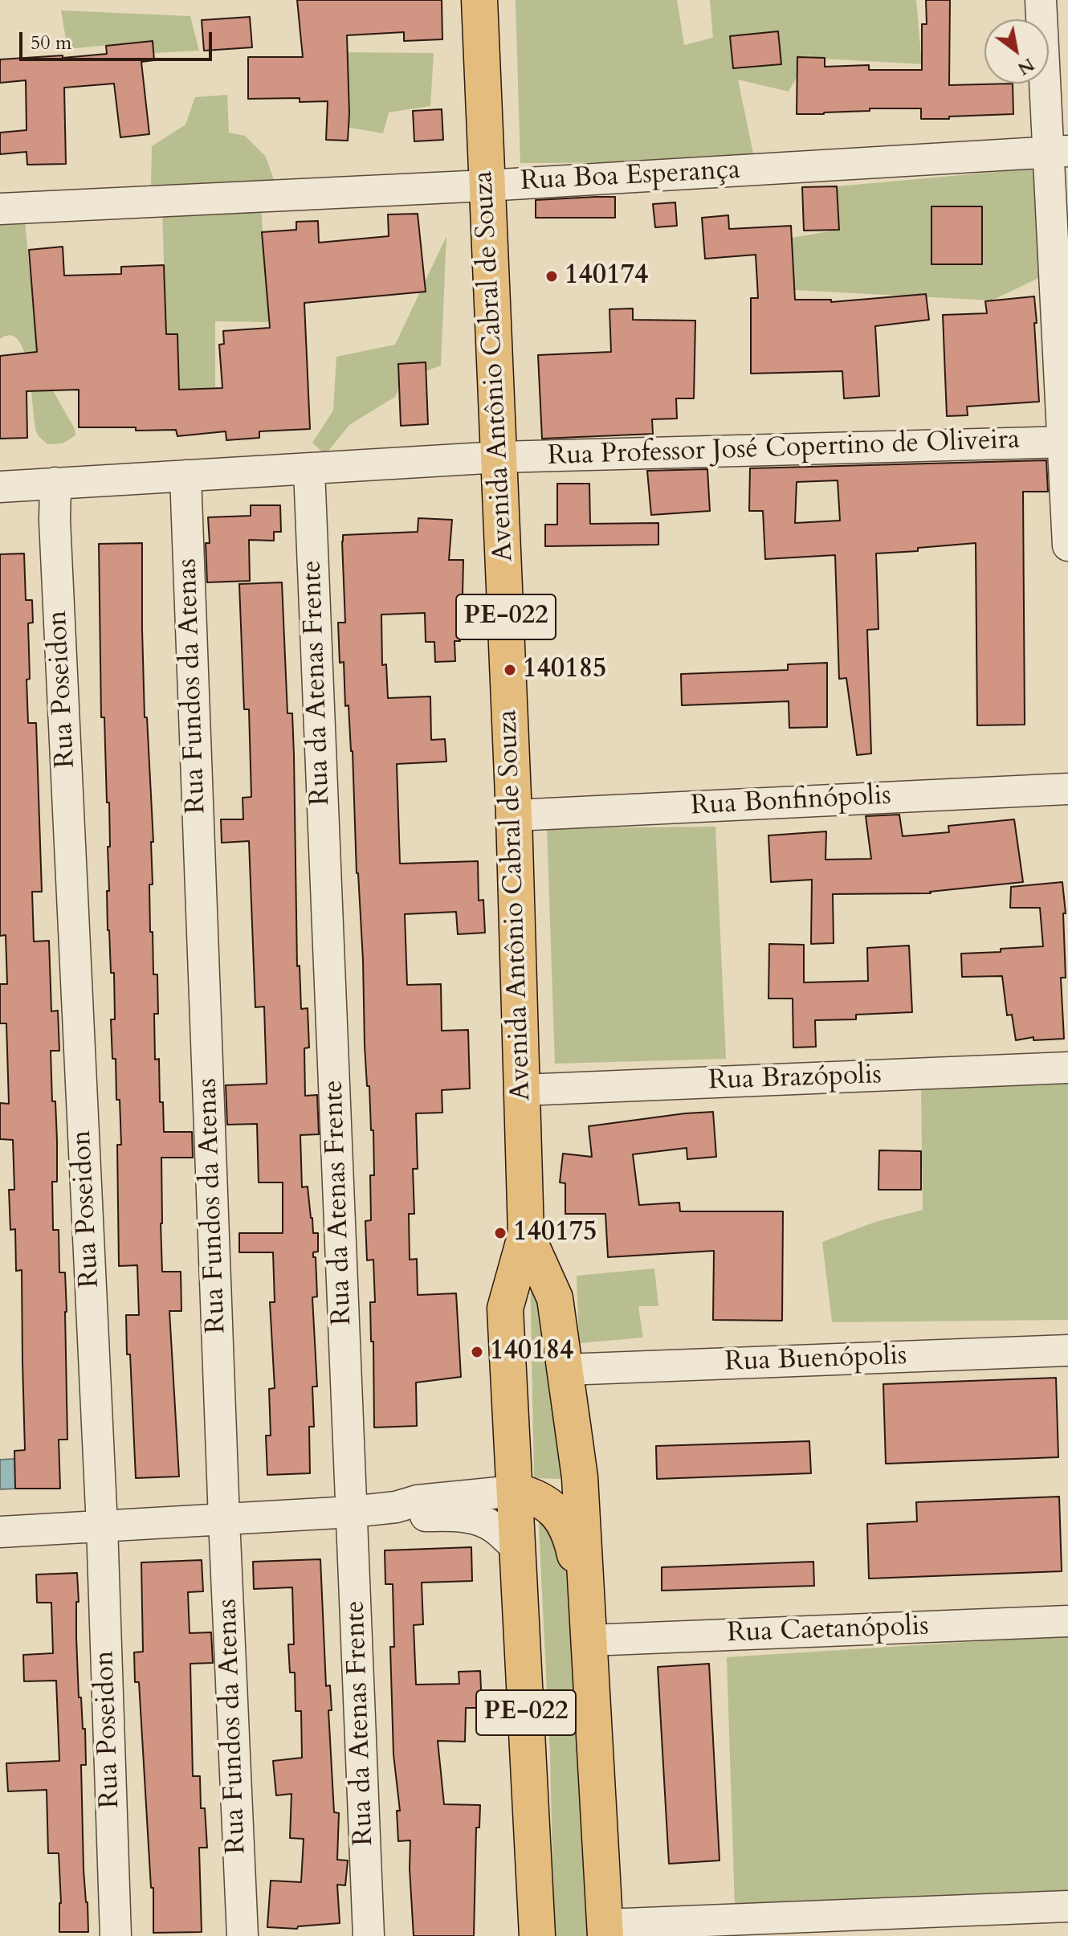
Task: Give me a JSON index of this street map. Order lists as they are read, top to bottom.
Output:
{
  "streets": {
    "main road": ["Avenida Antônio Cabral de Souza", "PE-022"],
    "street": [
      "Rua Boa Esperança",
      "Rua Professor José Copertino de Oliveira",
      "Rua da Atenas Frente",
      "Rua Fundos da Atenas",
      "Rua Poseidon",
      "Rua Bonfinópolis",
      "Rua Brazópolis",
      "Rua Buenópolis",
      "Rua Caetanópolis"
    ]
  },
  "crossings": [
    ["Rua Boa Esperança", "Avenida Antônio Cabral de Souza"],
    ["Avenida Antônio Cabral de Souza", "Rua Professor José Copertino de Oliveira"],
    ["Avenida Antônio Cabral de Souza", "Rua Bonfinópolis"],
    ["Avenida Antônio Cabral de Souza", "Rua Brazópolis"],
    ["Avenida Antônio Cabral de Souza", "Rua Buenópolis"],
    ["Avenida Antônio Cabral de Souza", "Rua Caetanópolis"],
    ["Rua Professor José Copertino de Oliveira", "Rua da Atenas Frente"],
    ["Rua Professor José Copertino de Oliveira", "Rua Fundos da Atenas"],
    ["Rua Professor José Copertino de Oliveira", "Rua Poseidon"]
  ],
  "places": [
    "140174",
    "140185",
    "140175",
    "140184"
  ],
  "scale_bar": "50 m",
  "north": "bottom right"
}
